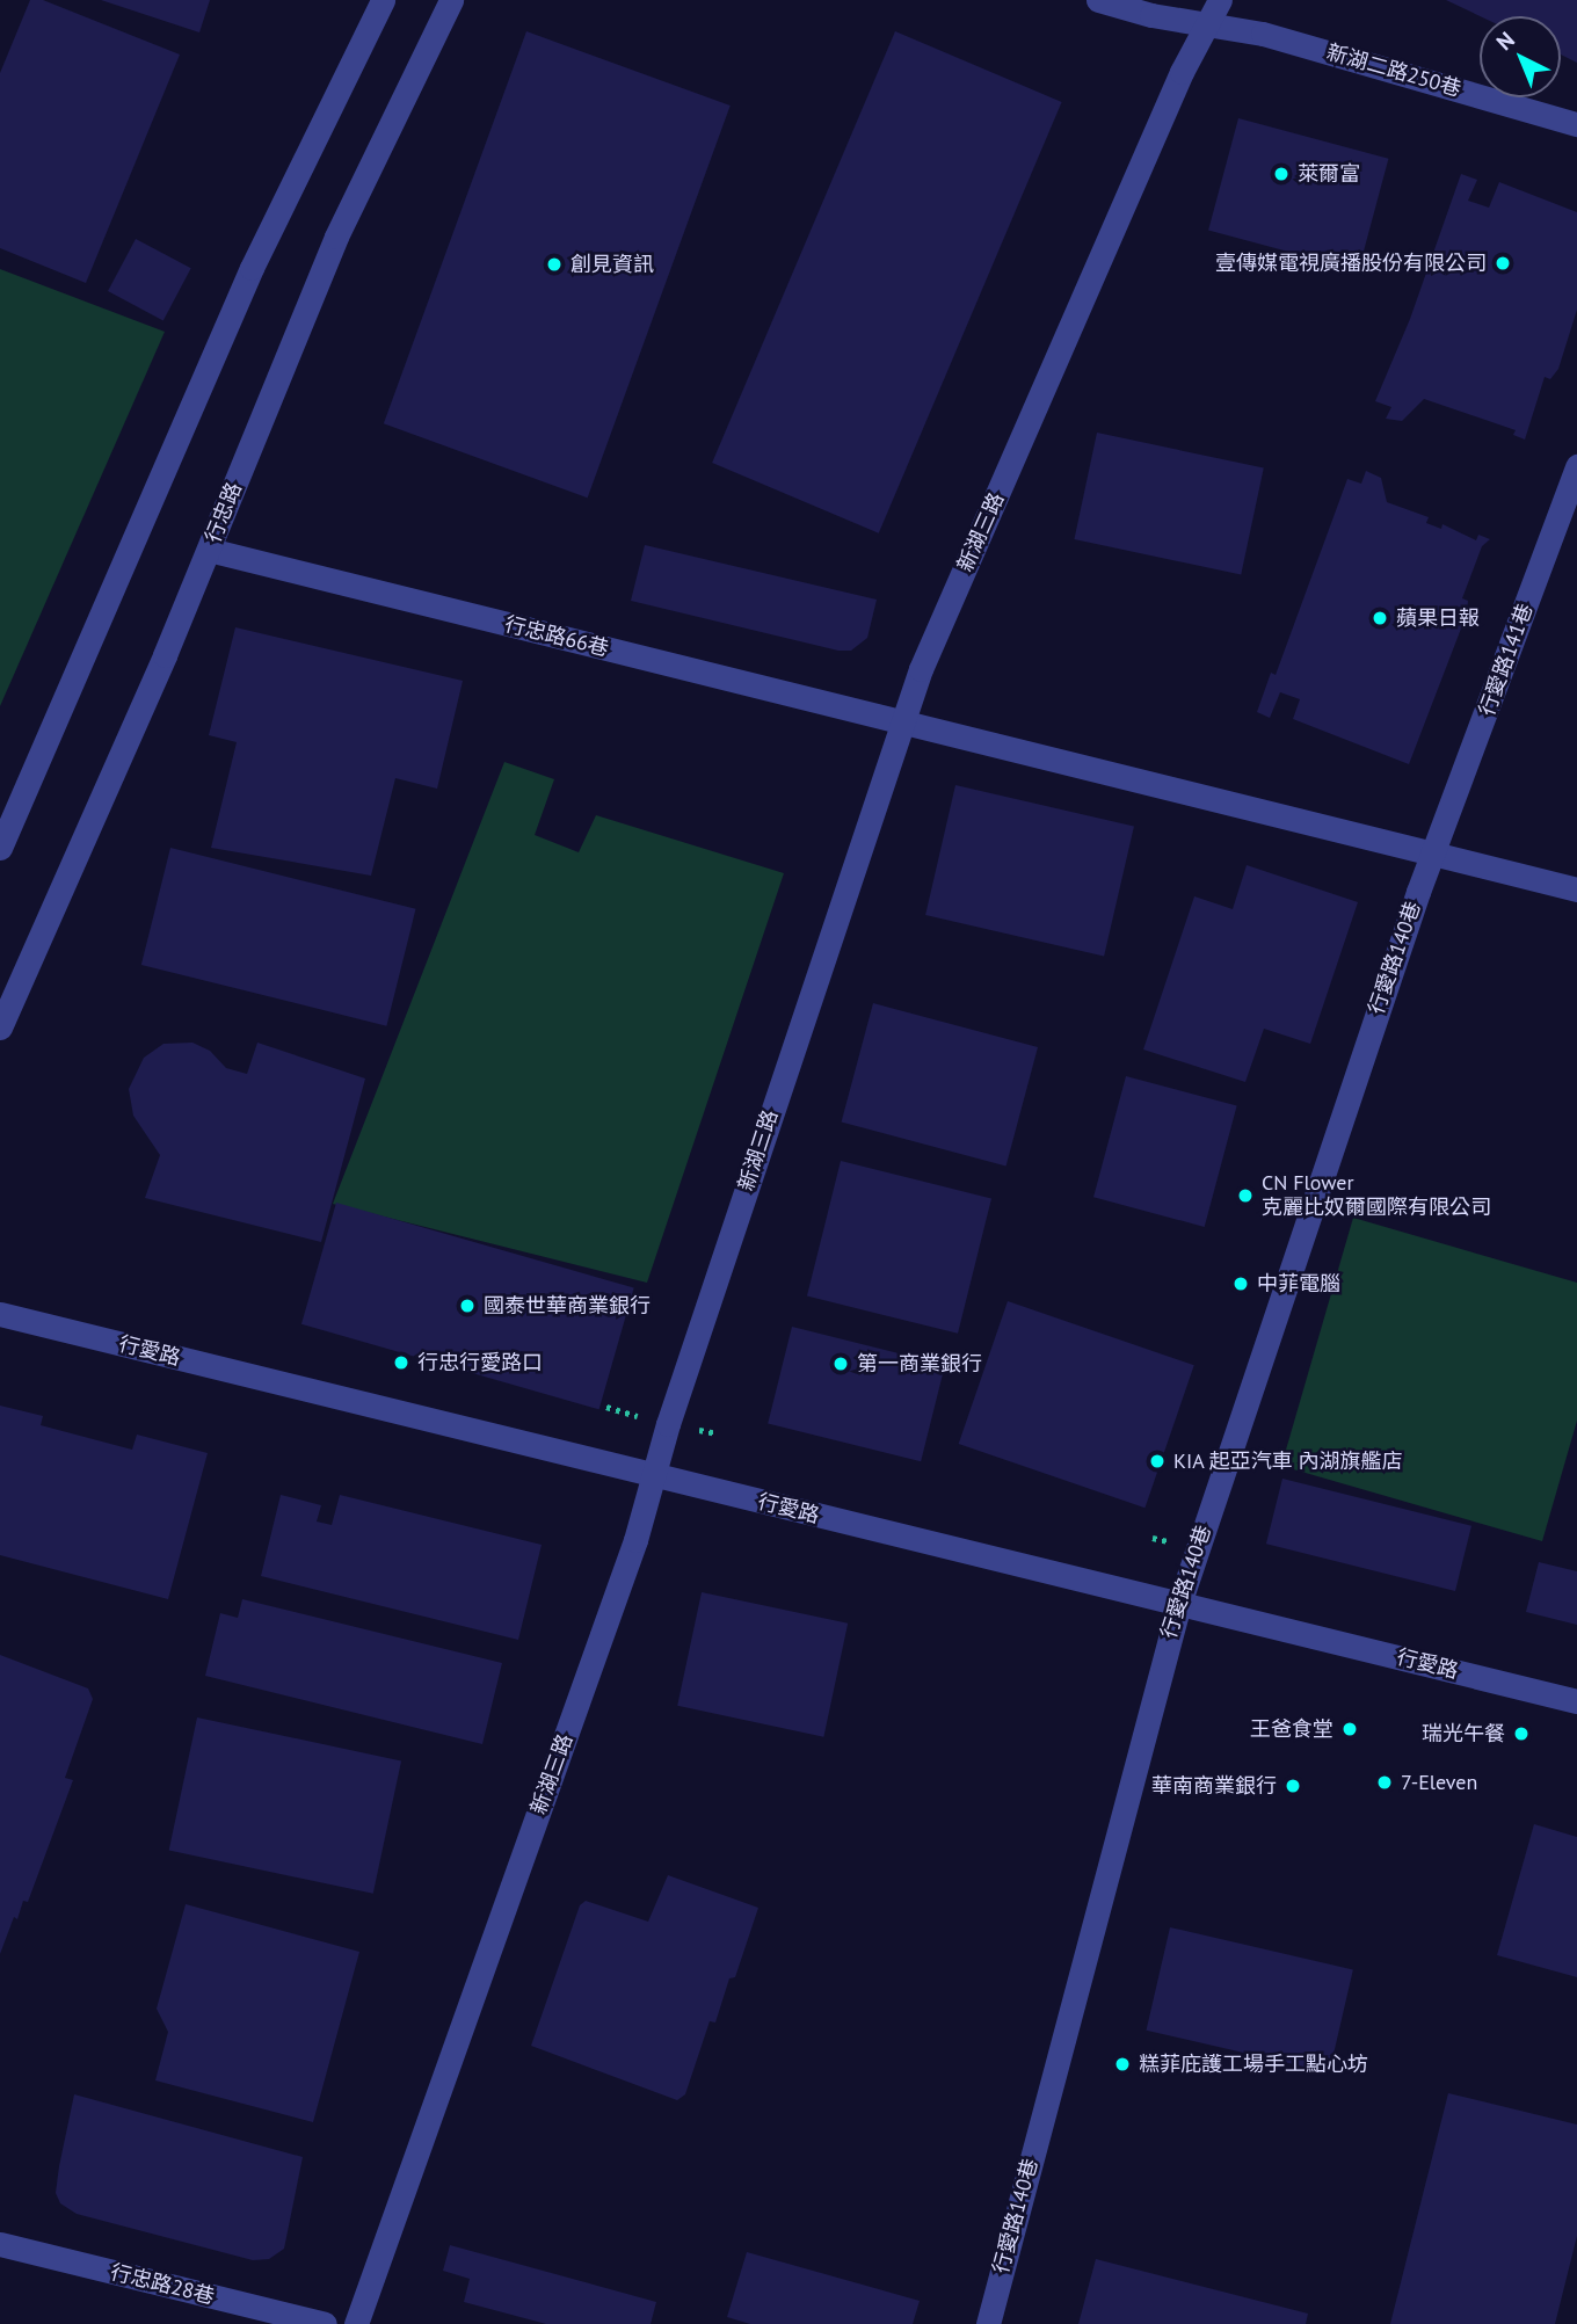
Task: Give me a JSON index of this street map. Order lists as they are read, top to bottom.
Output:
{
  "streets": {
    "street": [
      "新湖二路250巷",
      "行忠路",
      "新湖三路",
      "行忠路66巷",
      "行愛路141巷",
      "行愛路140巷",
      "行愛路",
      "行忠路28巷"
    ]
  },
  "crossings": [
    ["新湖二路250巷", "新湖三路"],
    ["行忠路", "行忠路66巷"],
    ["新湖三路", "行忠路66巷"],
    ["新湖三路", "行愛路"],
    ["行忠路66巷", "行愛路141巷"],
    ["行忠路66巷", "行愛路140巷"],
    ["行愛路141巷", "行愛路140巷"],
    ["行愛路140巷", "行愛路"]
  ],
  "places": [
    "萊爾富",
    "壹傳媒電視廣播股份有限公司",
    "創見資訊",
    "蘋果日報",
    "CN Flower 克麗比奴爾國際有限公司",
    "中菲電腦",
    "國泰世華商業銀行",
    "行忠行愛路口",
    "第一商業銀行",
    "KIA 起亞汽車 內湖旗艦店",
    "王爸食堂",
    "瑞光午餐",
    "7-Eleven",
    "華南商業銀行",
    "糕菲庇護工場手工點心坊"
  ],
  "north": "top left"
}
